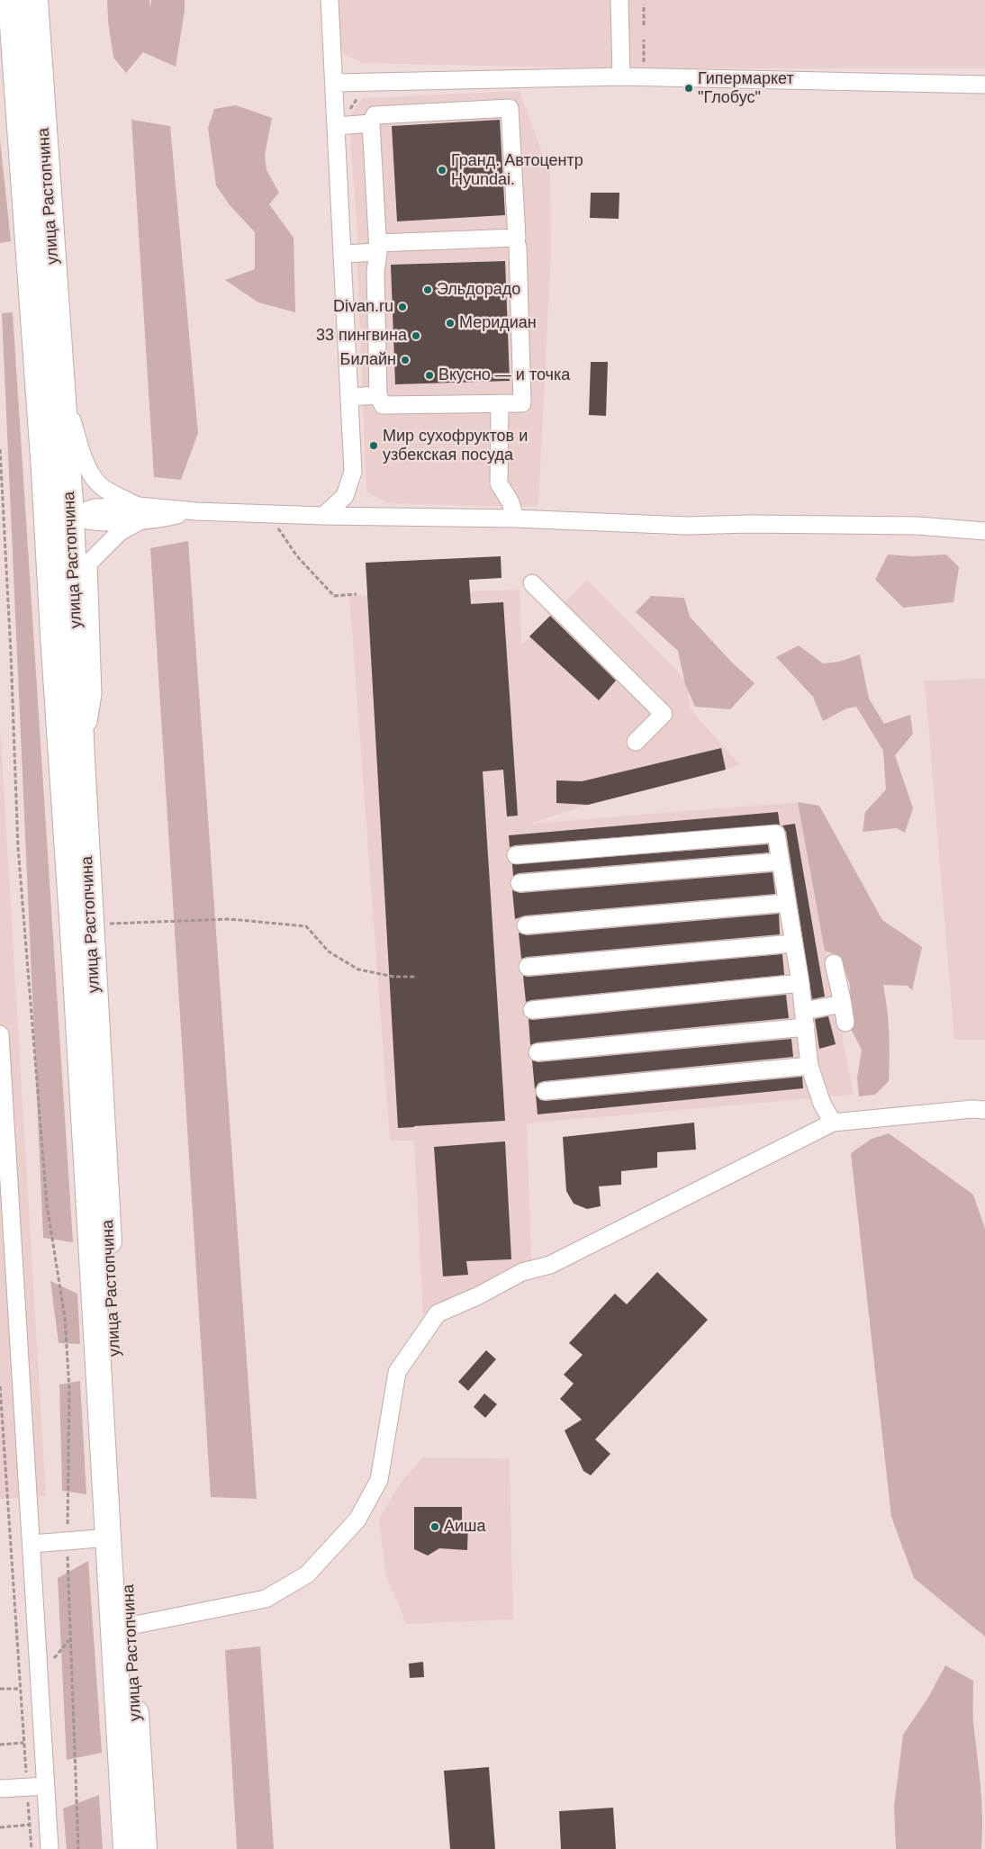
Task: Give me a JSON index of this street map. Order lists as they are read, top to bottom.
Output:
{
  "streets": {
    "highway": ["улица Растопчина"]
  },
  "places": [
    "Гипермаркет \"Глобус\"",
    "Гранд. Автоцентр Hyundai.",
    "Эльдорадо",
    "Divan.ru",
    "Меридиан",
    "33 пингвина",
    "Билайн",
    "Вкусно — и точка",
    "Мир сухофруктов и узбекская посуда",
    "Аиша"
  ]
}
